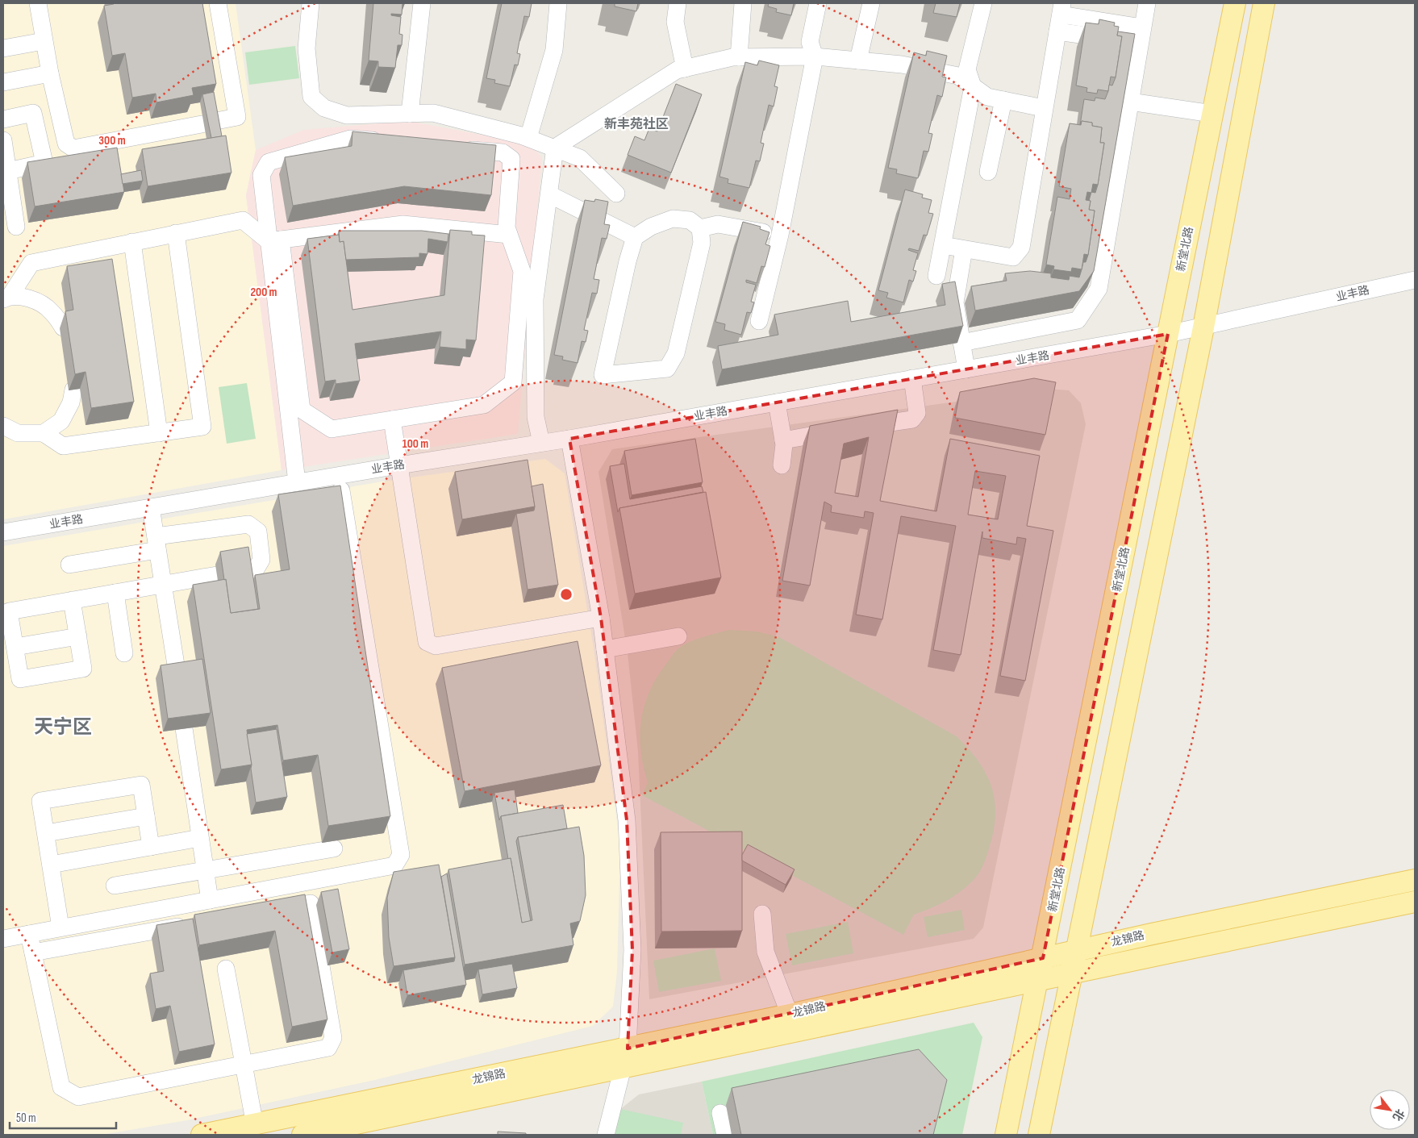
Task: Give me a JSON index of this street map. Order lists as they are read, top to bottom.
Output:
{
  "streets": {
    "main road": ["新堂北路", "龙锦路"],
    "street": ["业丰路"]
  },
  "crossings": [
    ["新堂北路", "业丰路"],
    ["新堂北路", "龙锦路"]
  ],
  "districts": ["新丰苑社区", "天宁区"],
  "scale_bar": "50 m",
  "north": "bottom right",
  "rings": ["300 m", "200 m", "100 m"]
}
